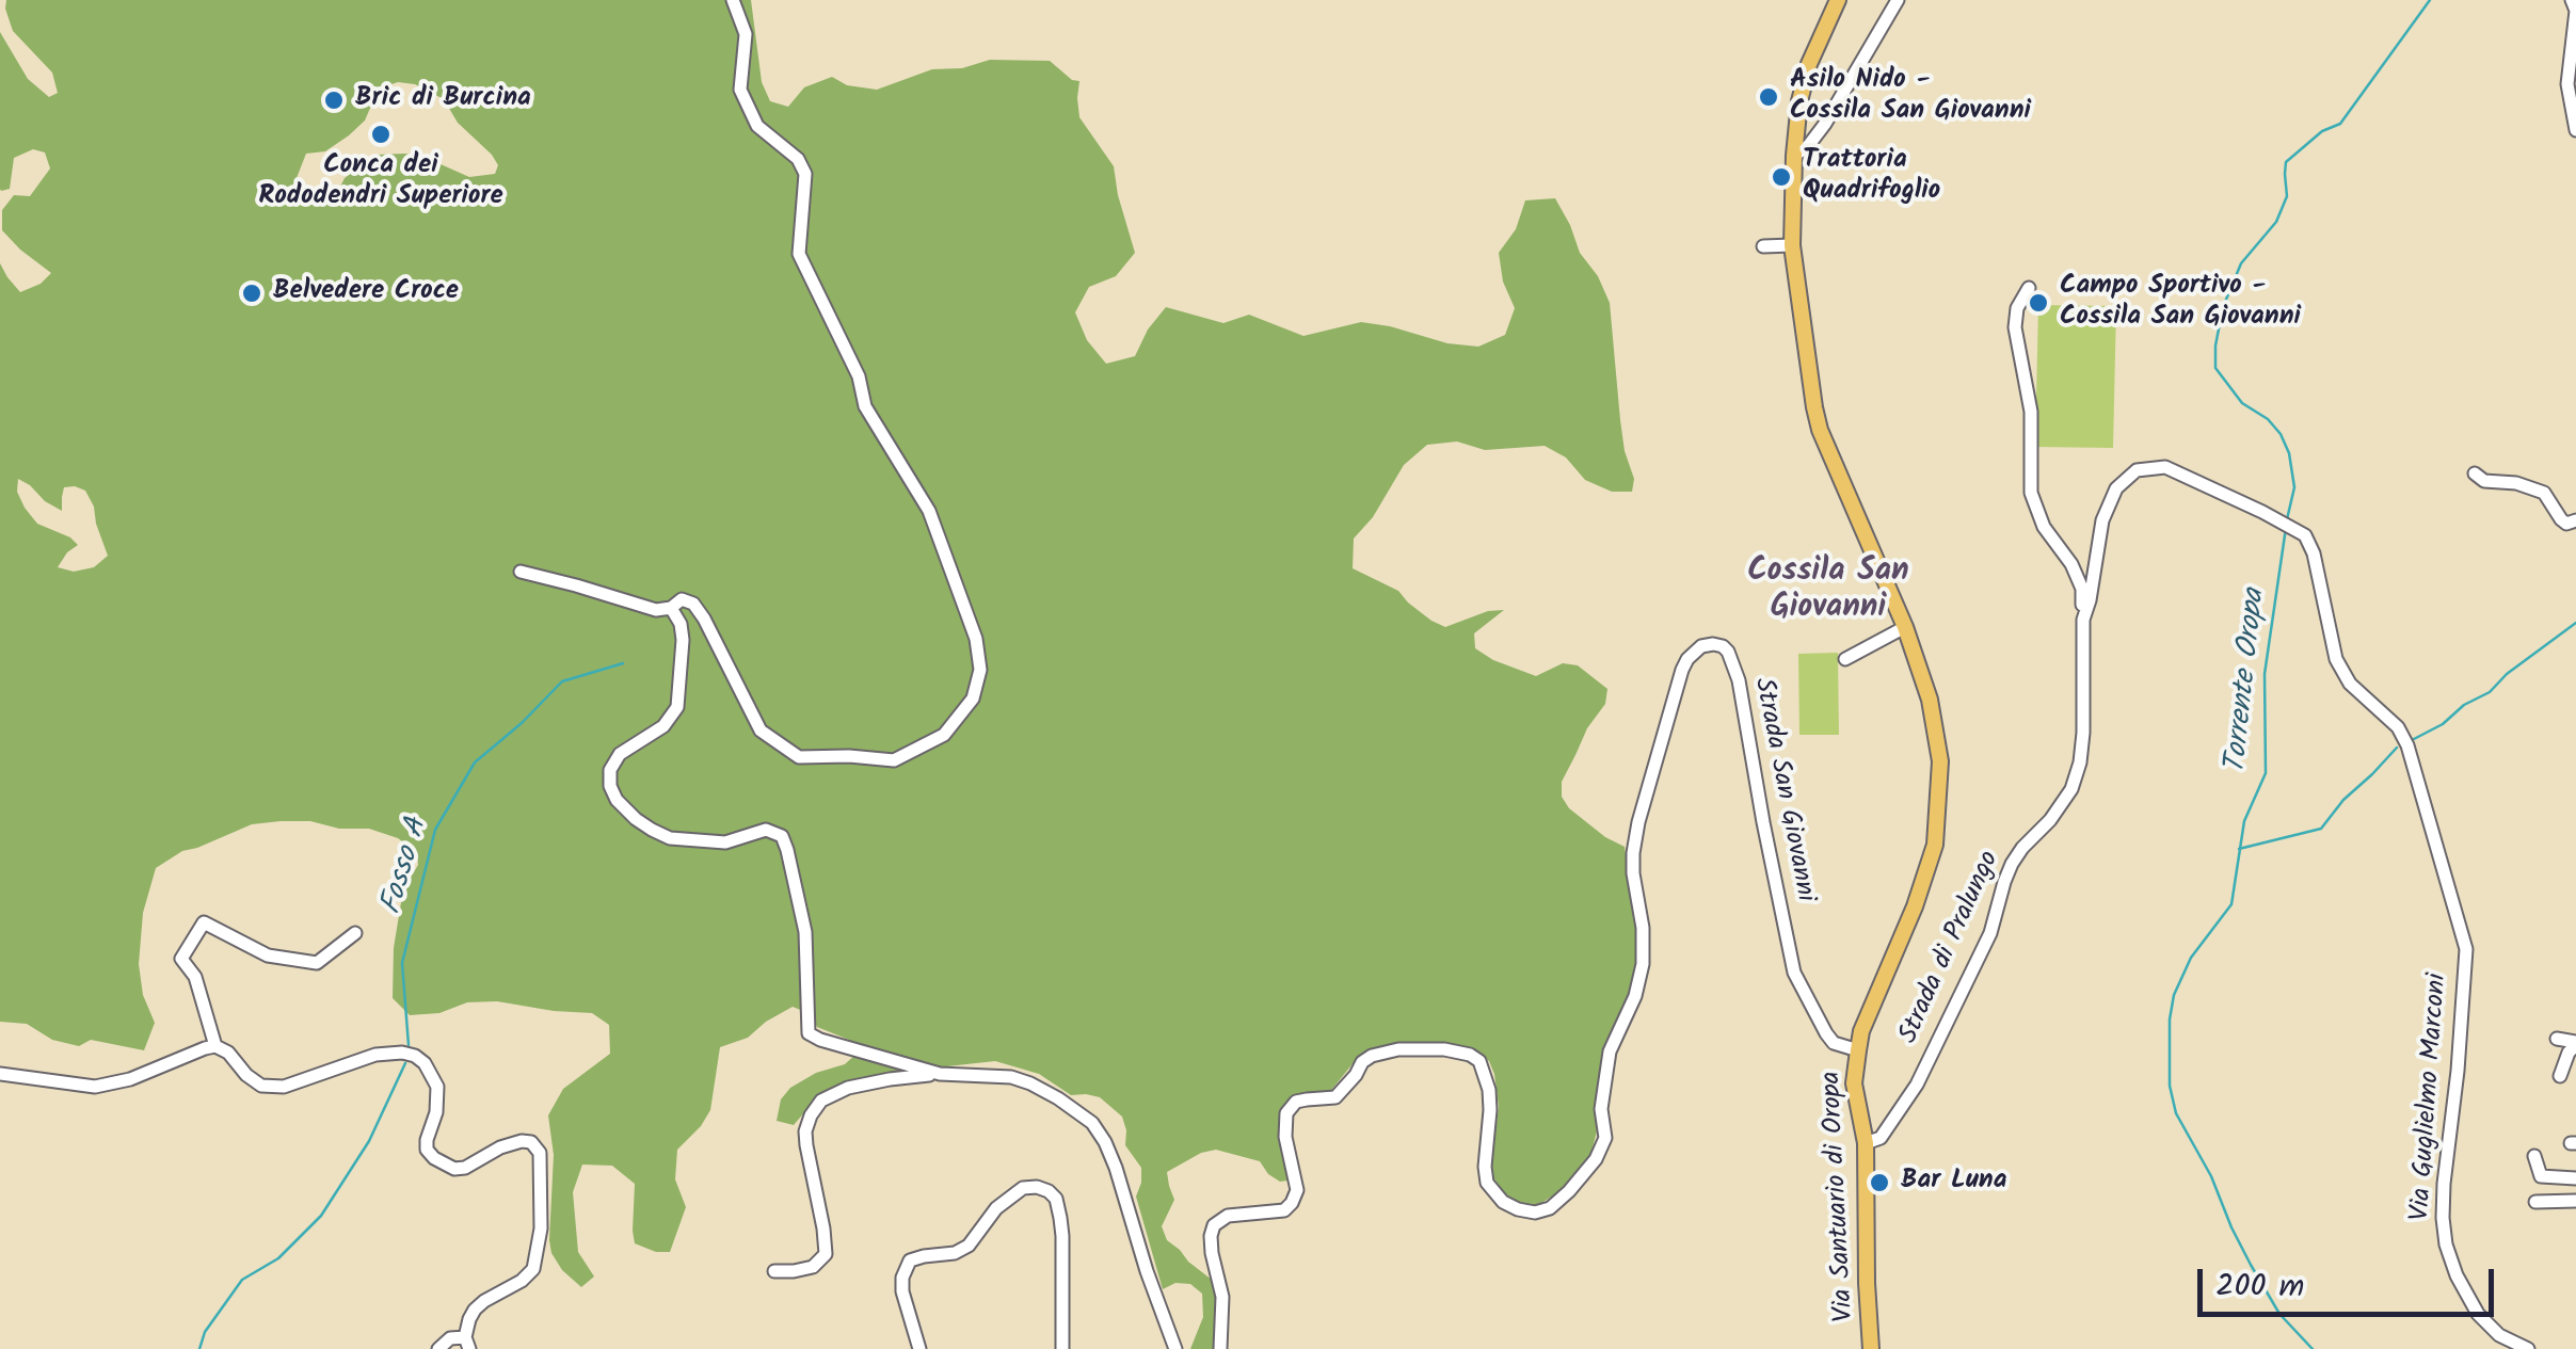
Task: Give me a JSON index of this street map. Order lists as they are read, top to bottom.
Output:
{
  "streets": {
    "main road": ["Via Santuario di Oropa"],
    "street": ["Strada San Giovanni", "Strada di Pralungo", "Via Guglielmo Marconi"]
  },
  "crossings": [
    ["Strada San Giovanni", "Via Santuario di Oropa"],
    ["Strada di Pralungo", "Via Guglielmo Marconi"],
    ["Strada di Pralungo", "Via Santuario di Oropa"]
  ],
  "districts": ["Cossila San Giovanni"],
  "water": ["Torrente Oropa", "Fosso A"],
  "places": [
    "Asilo Nido - Cossila San Giovanni",
    "Bric di Burcina",
    "Conca dei Rododendri Superiore",
    "Trattoria Quadrifoglio",
    "Belvedere Croce",
    "Campo Sportivo - Cossila San Giovanni",
    "Bar Luna"
  ],
  "scale_bar": "200 m"
}
